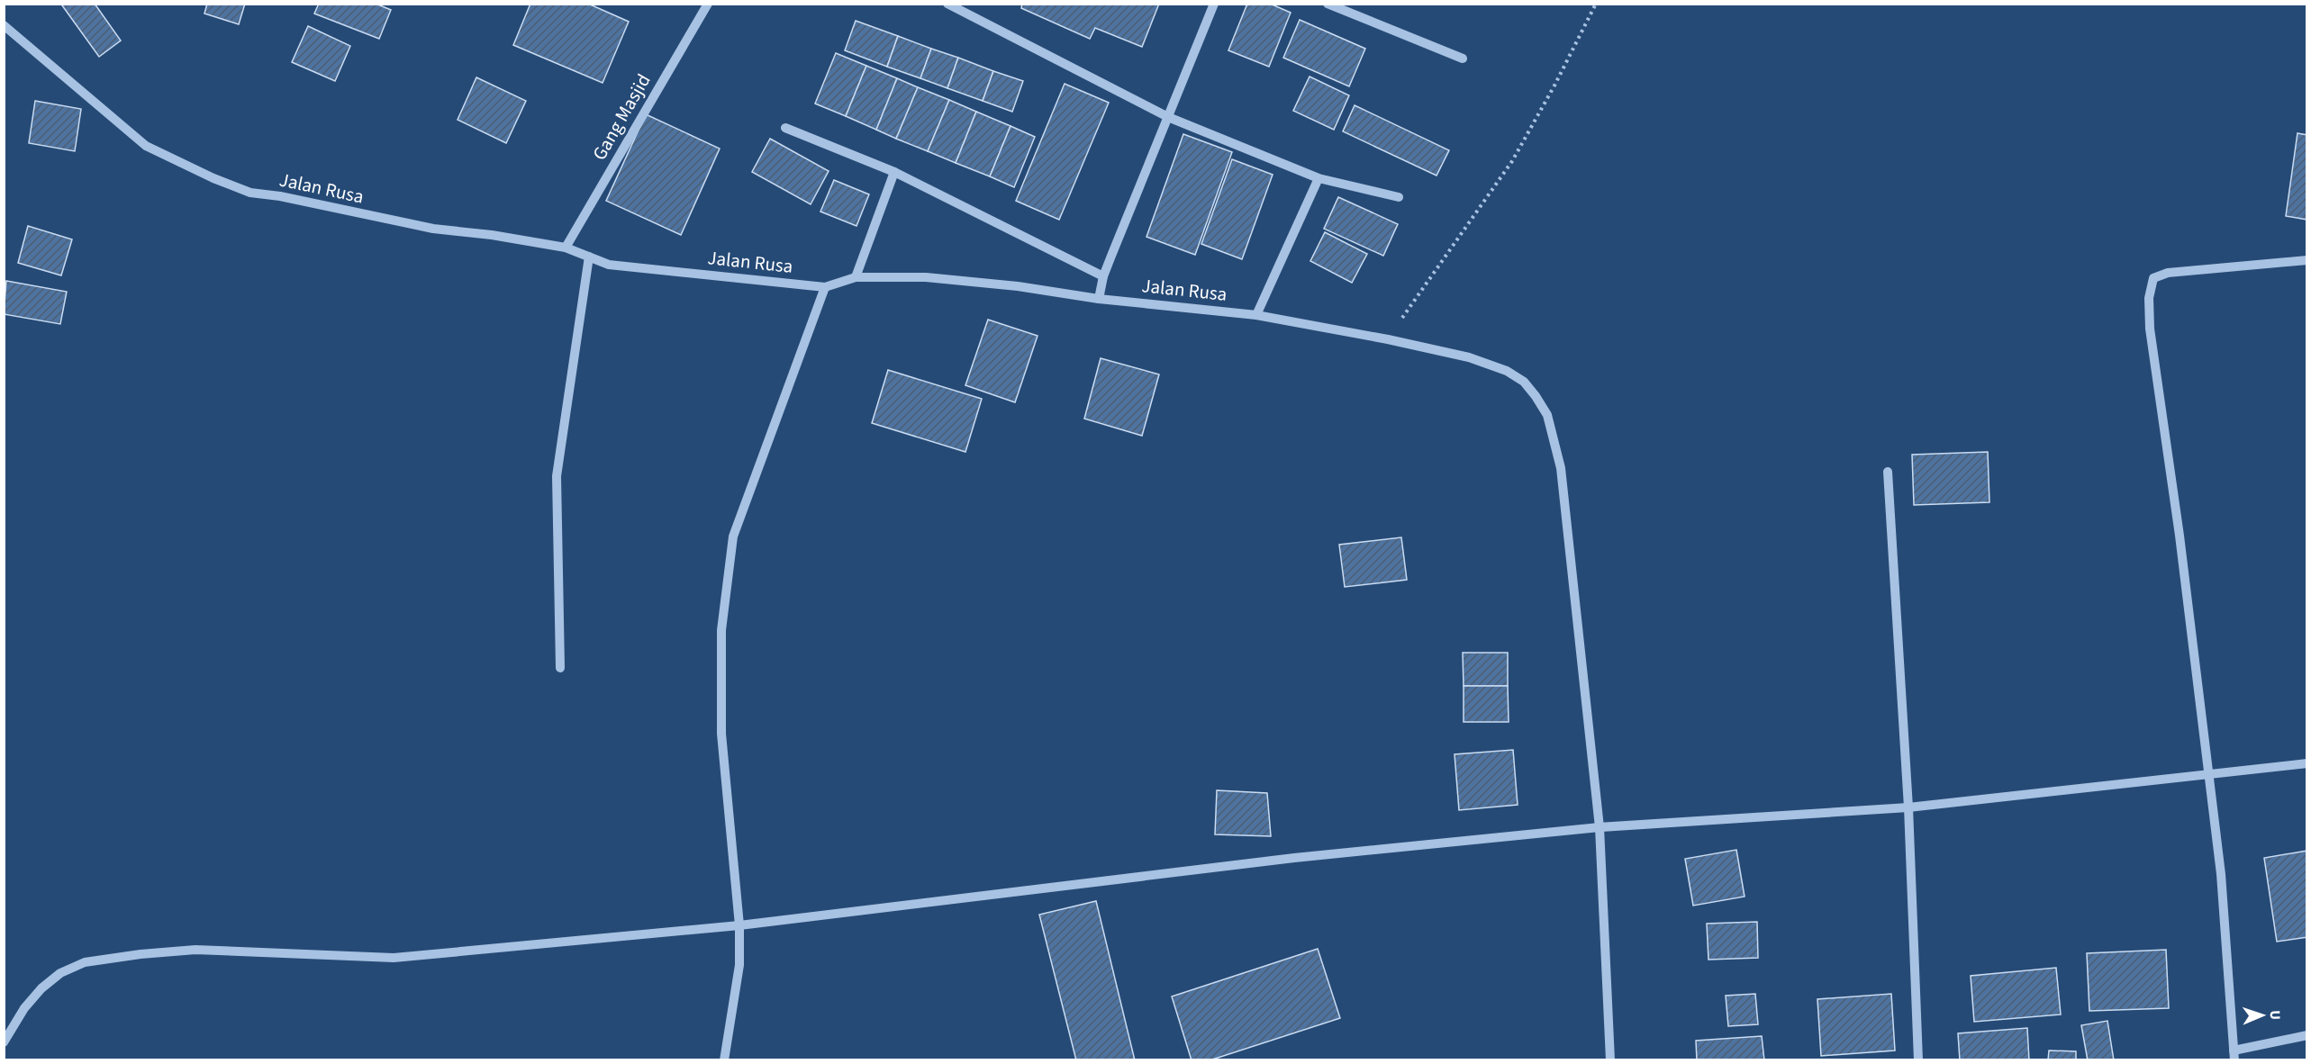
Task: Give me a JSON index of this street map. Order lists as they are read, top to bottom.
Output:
{
  "streets": {
    "street": ["Gang Masjid", "Jalan Rusa"]
  },
  "crossings": [
    ["Gang Masjid", "Jalan Rusa"]
  ],
  "north": "right"
}
